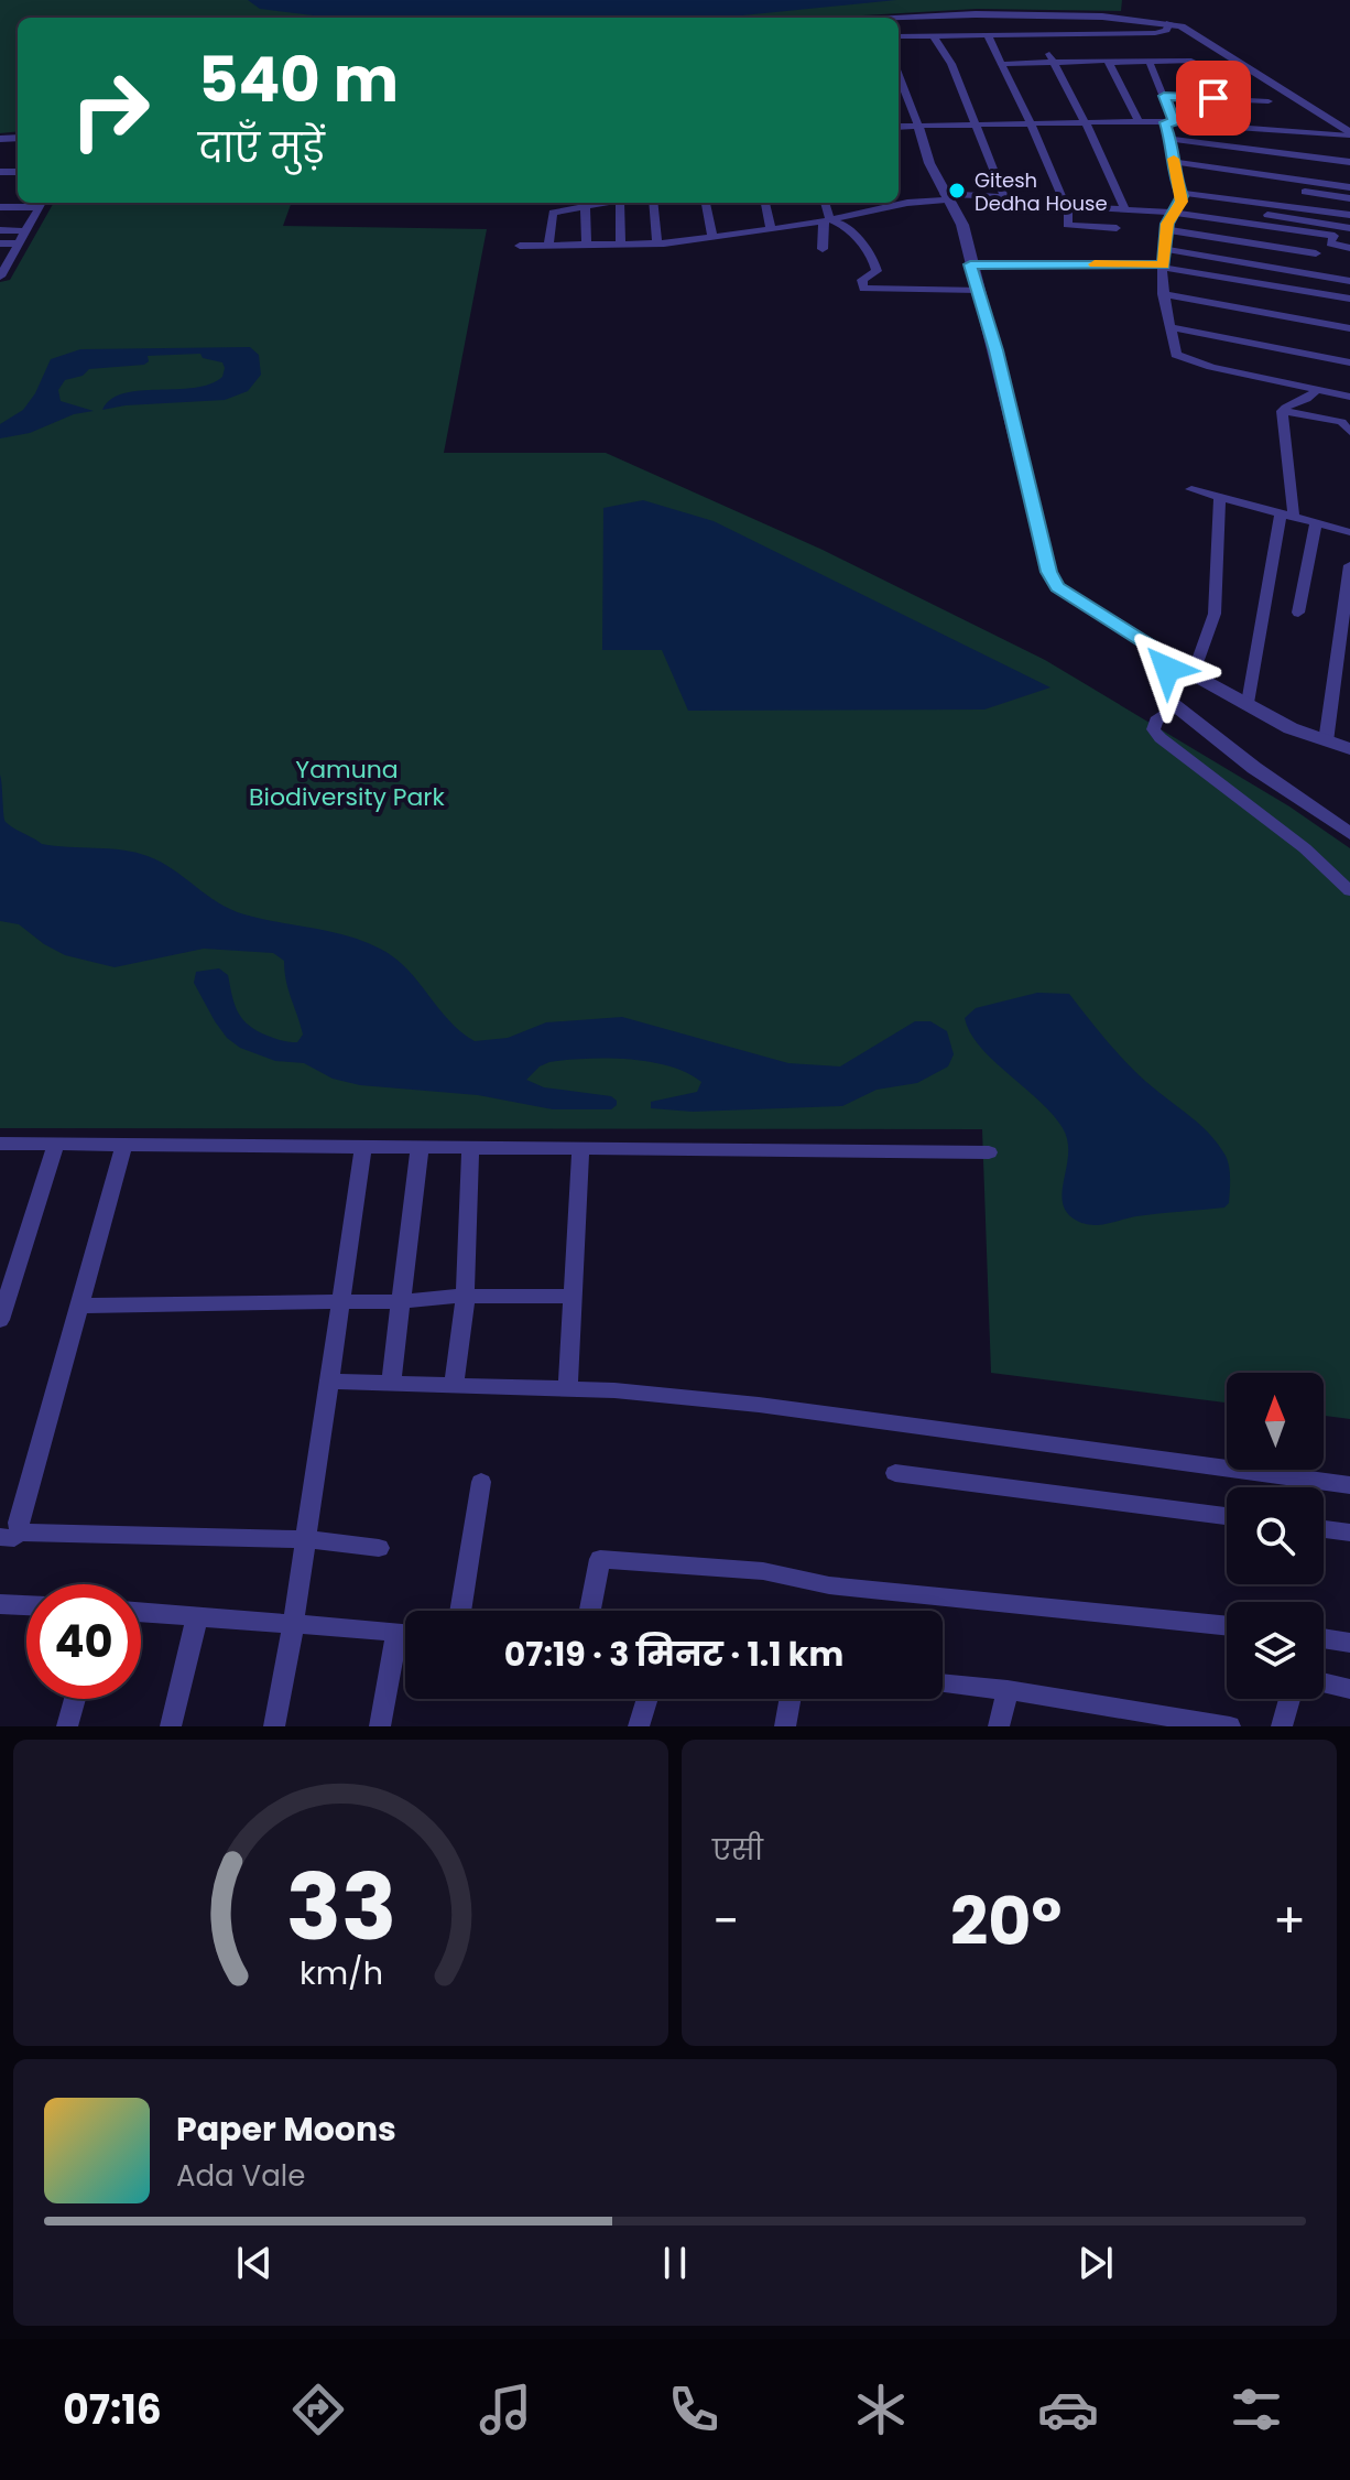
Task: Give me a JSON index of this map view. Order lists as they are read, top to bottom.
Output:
{
  "parks": ["Yamuna Biodiversity Park"],
  "places": ["Gitesh Dedha House"],
  "north": "top",
  "page": {
    "turn": ["540 m", "दाएँ मुड़ें"],
    "limit": "40",
    "trip": "07:19 · 3 मिनट · 1.1 km",
    "tile": "एसी",
    "heat": ["−", "20°", "+"],
    "song": ["Paper Moons", "Ada Vale"],
    "tabs": "07:16",
    "gauge": ["33", "km/h"]
  }
}
